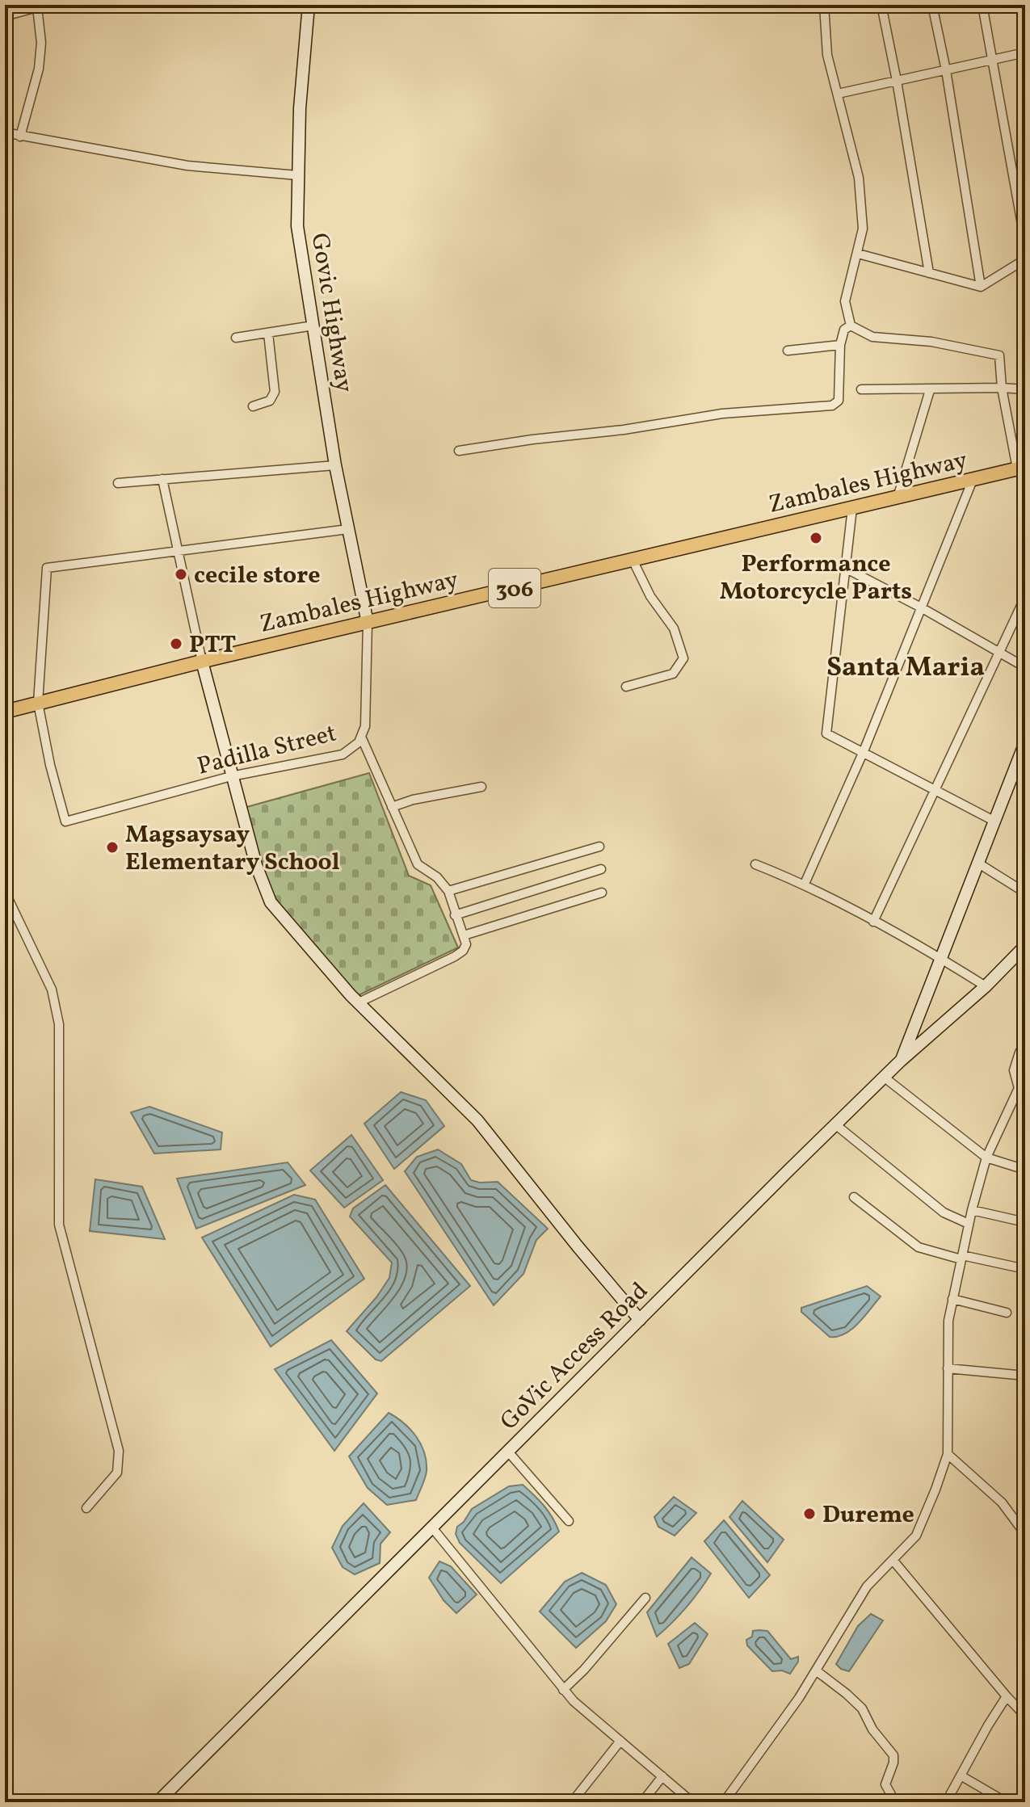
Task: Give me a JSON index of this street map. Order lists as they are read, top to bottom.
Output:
{
  "streets": {
    "main road": [
      "Govic Highway",
      "Zambales Highway",
      "306",
      "GoVic Access Road"
    ],
    "street": ["Padilla Street"]
  },
  "crossings": [
    ["Govic Highway", "Zambales Highway"],
    ["Govic Highway", "Padilla Street"],
    ["Zambales Highway", "Padilla Street"]
  ],
  "districts": ["Santa Maria"],
  "places": [
    "Performance Motorcycle Parts",
    "cecile store",
    "PTT",
    "Magsaysay Elementary School",
    "Dureme"
  ]
}
